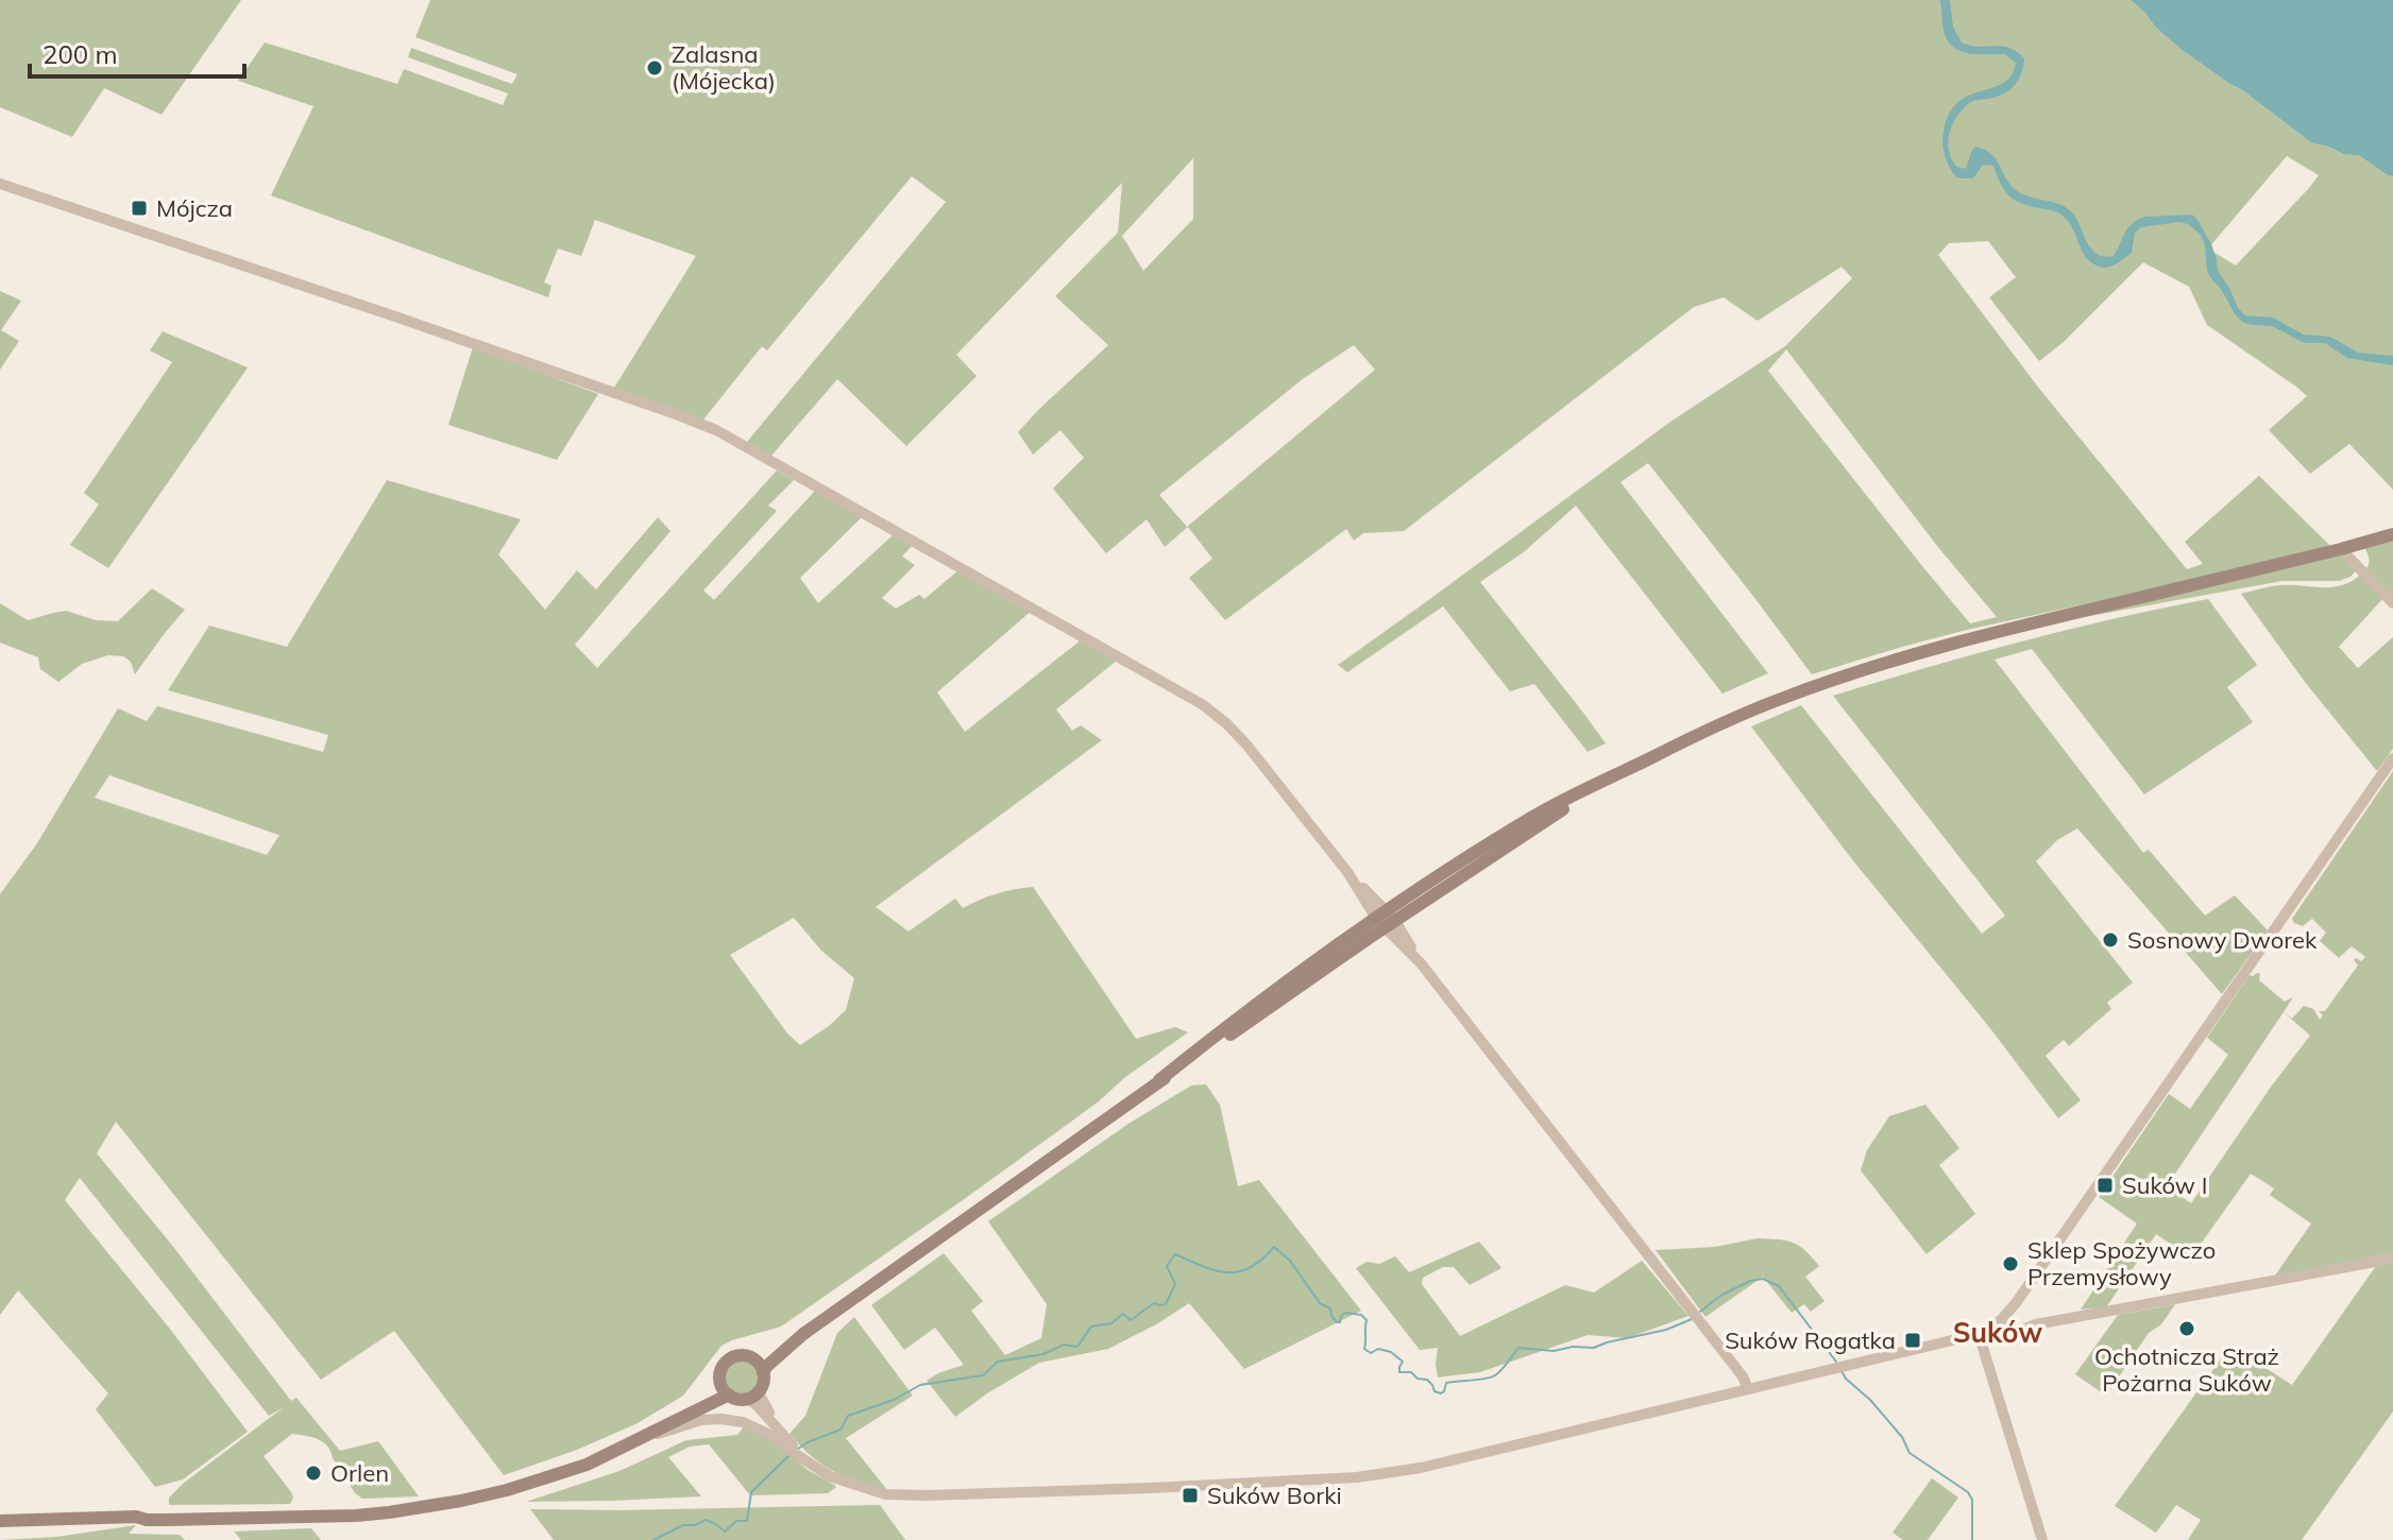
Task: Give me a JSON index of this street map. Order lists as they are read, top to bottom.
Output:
{
  "districts": ["Suków"],
  "places": {
    "other": [
      "Zalasna (Mójecka)",
      "Sosnowy Dworek",
      "Sklep Spożywczo Przemysłowy",
      "Ochotnicza Straż Pożarna Suków",
      "Orlen"
    ],
    "transit": [
      "Mójcza",
      "Suków I",
      "Suków Rogatka",
      "Suków Borki"
    ]
  },
  "scale_bar": "200 m"
}
